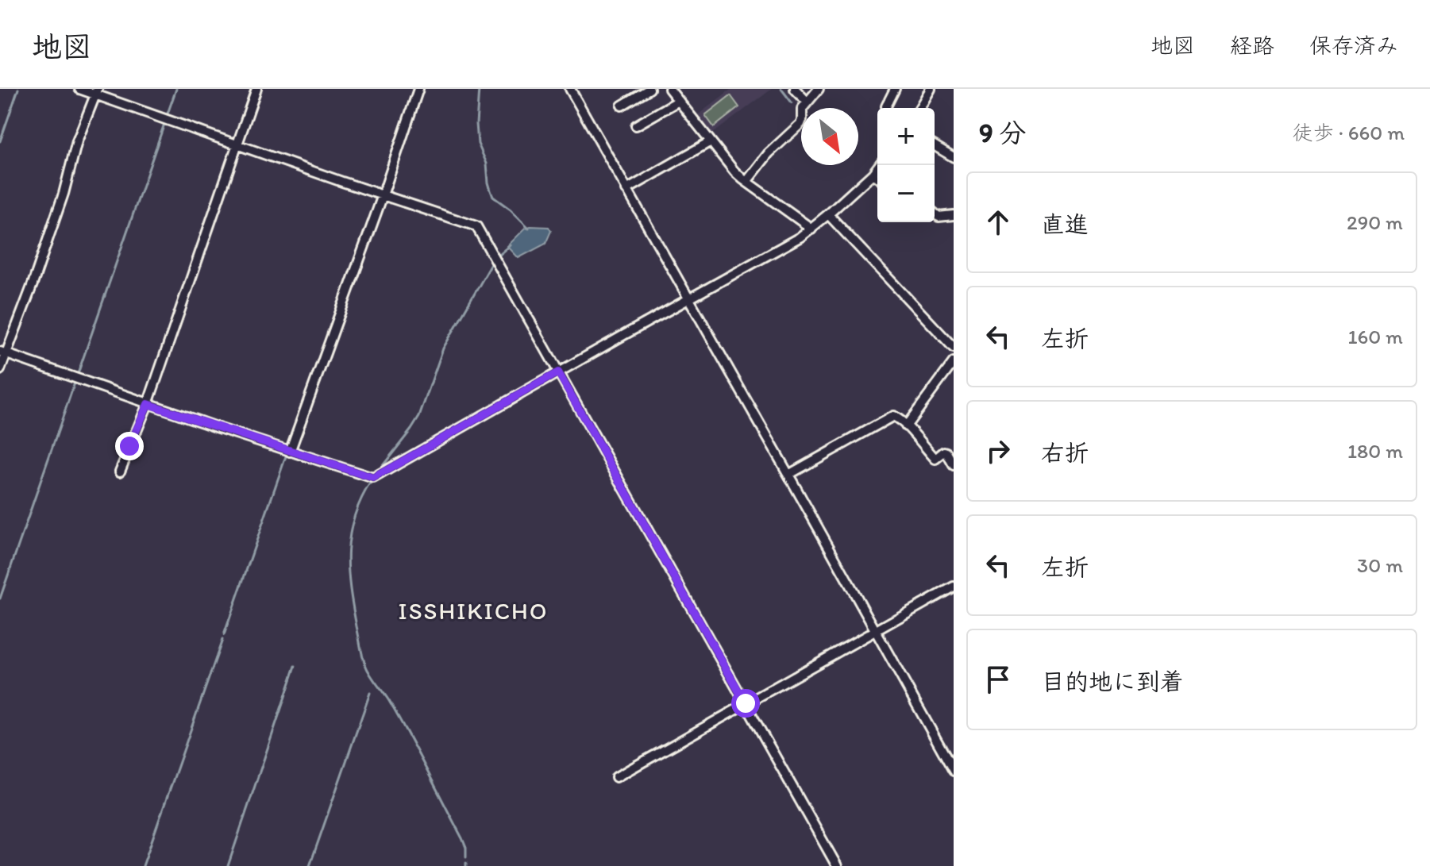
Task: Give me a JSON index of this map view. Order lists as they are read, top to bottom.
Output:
{
  "districts": ["ISSHIKICHO"],
  "north": "bottom right",
  "page": {
    "header": "地図",
    "nav": ["地図", "経路", "保存済み"],
    "heading": ["9 分", "徒歩 · 660 m"],
    "map_buttons": ["+", "−"],
    "list": [
      ["直進", "290 m"],
      ["左折", "160 m"],
      ["右折", "180 m"],
      ["左折", "30 m"],
      "目的地に到着"
    ]
  }
}
